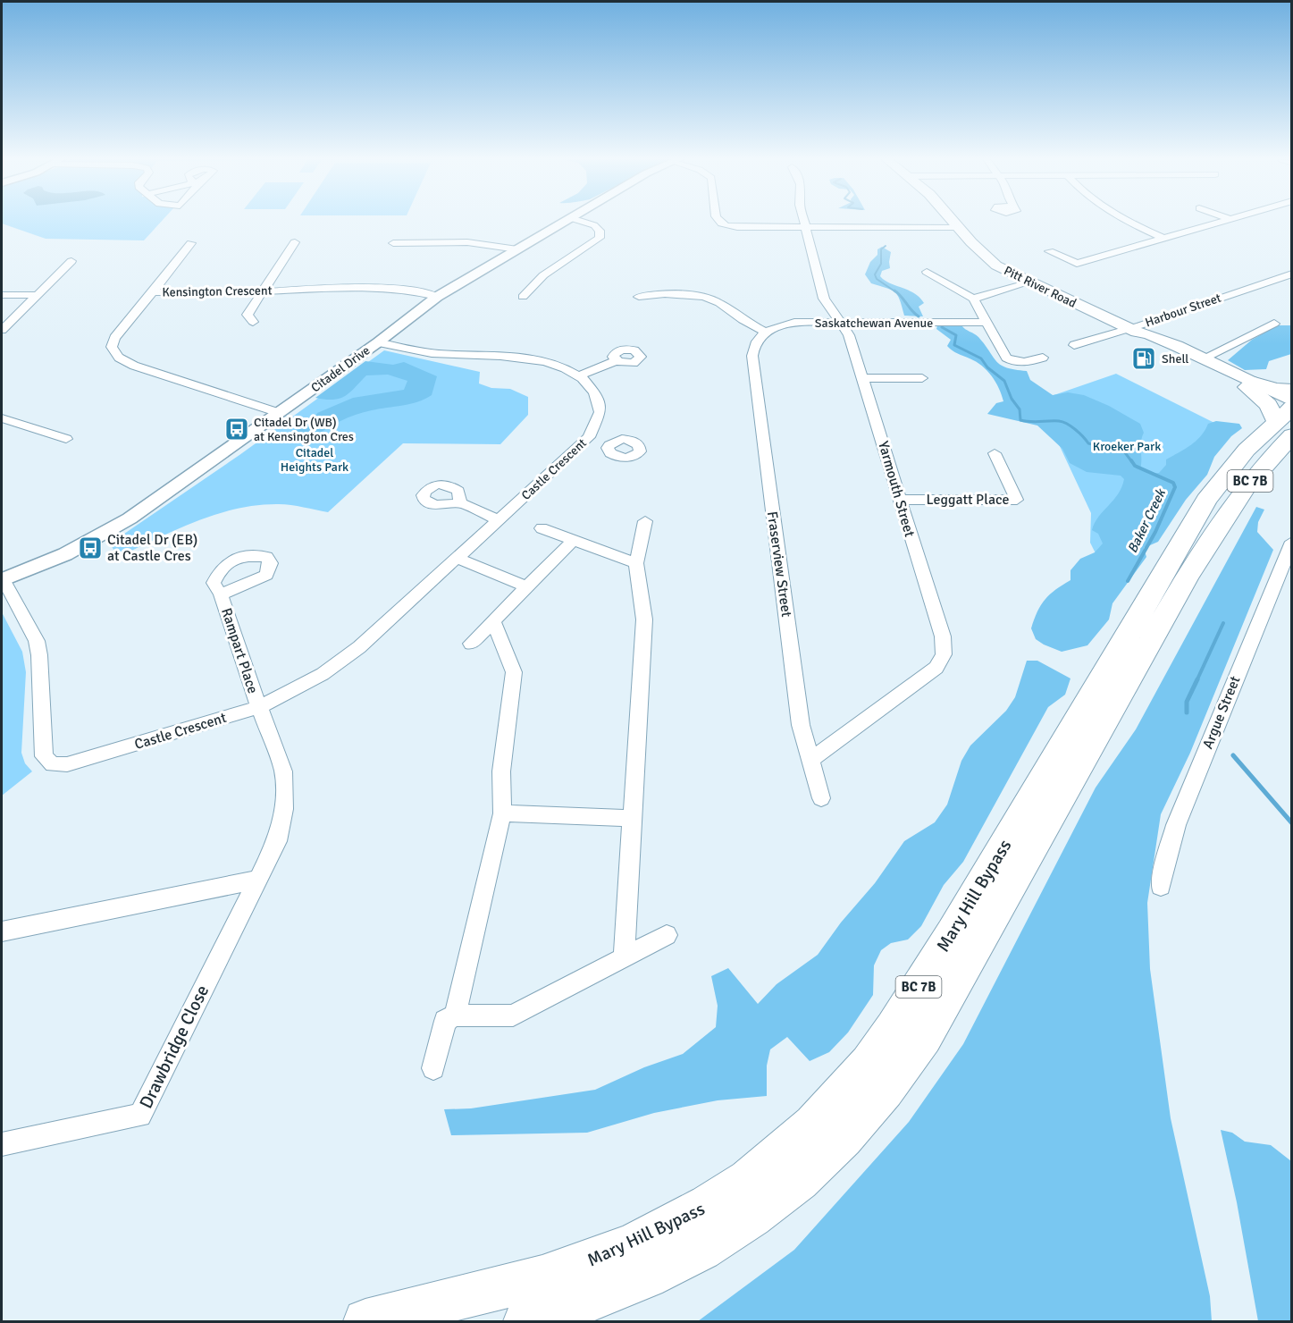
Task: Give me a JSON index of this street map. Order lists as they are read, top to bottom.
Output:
{
  "streets": {
    "highway": ["BC 7B", "Mary Hill Bypass"],
    "main road": ["Pitt River Road"],
    "street": [
      "Kensington Crescent",
      "Harbour Street",
      "Saskatchewan Avenue",
      "Citadel Drive",
      "Castle Crescent",
      "Yarmouth Street",
      "Leggatt Place",
      "Fraserview Street",
      "Rampart Place",
      "Argue Street",
      "Drawbridge Close"
    ]
  },
  "crossings": [
    ["Pitt River Road", "Harbour Street"],
    ["Kensington Crescent", "Citadel Drive"],
    ["Saskatchewan Avenue", "Yarmouth Street"],
    ["Saskatchewan Avenue", "Fraserview Street"],
    ["Citadel Drive", "Castle Crescent"],
    ["Castle Crescent", "Rampart Place"],
    ["Castle Crescent", "Drawbridge Close"],
    ["Yarmouth Street", "Leggatt Place"],
    ["Yarmouth Street", "Fraserview Street"],
    ["Rampart Place", "Drawbridge Close"]
  ],
  "water": ["Baker Creek"],
  "parks": ["Kroeker Park", "Citadel Heights Park"],
  "places": {
    "fuel station": ["Shell"],
    "bus stop": ["Citadel Dr (WB) at Kensington Cres", "Citadel Dr (EB) at Castle Cres"]
  }
}
